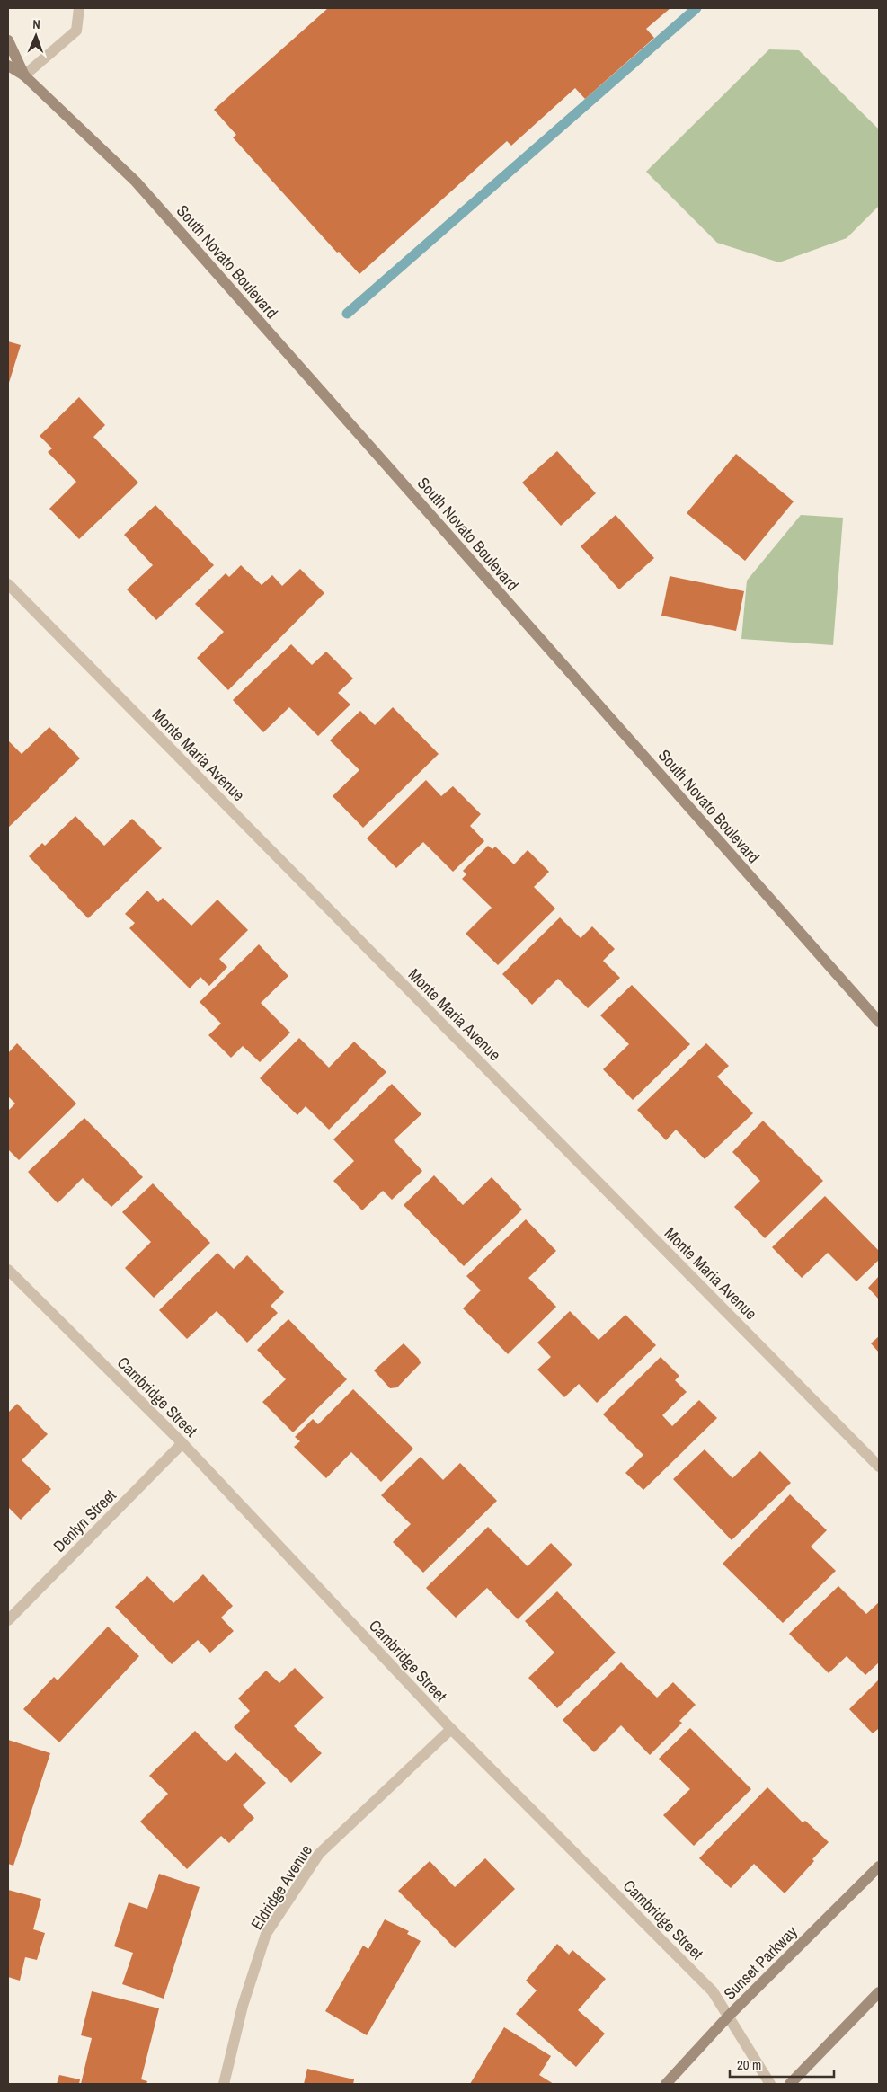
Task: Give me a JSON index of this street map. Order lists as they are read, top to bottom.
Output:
{
  "streets": {
    "main road": ["South Novato Boulevard", "Sunset Parkway"],
    "street": [
      "Monte Maria Avenue",
      "Cambridge Street",
      "Denlyn Street",
      "Eldridge Avenue"
    ]
  },
  "crossings": [
    ["Cambridge Street", "Denlyn Street"],
    ["Cambridge Street", "Eldridge Avenue"],
    ["Cambridge Street", "Sunset Parkway"]
  ],
  "scale_bar": "20 m",
  "north": "top"
}
